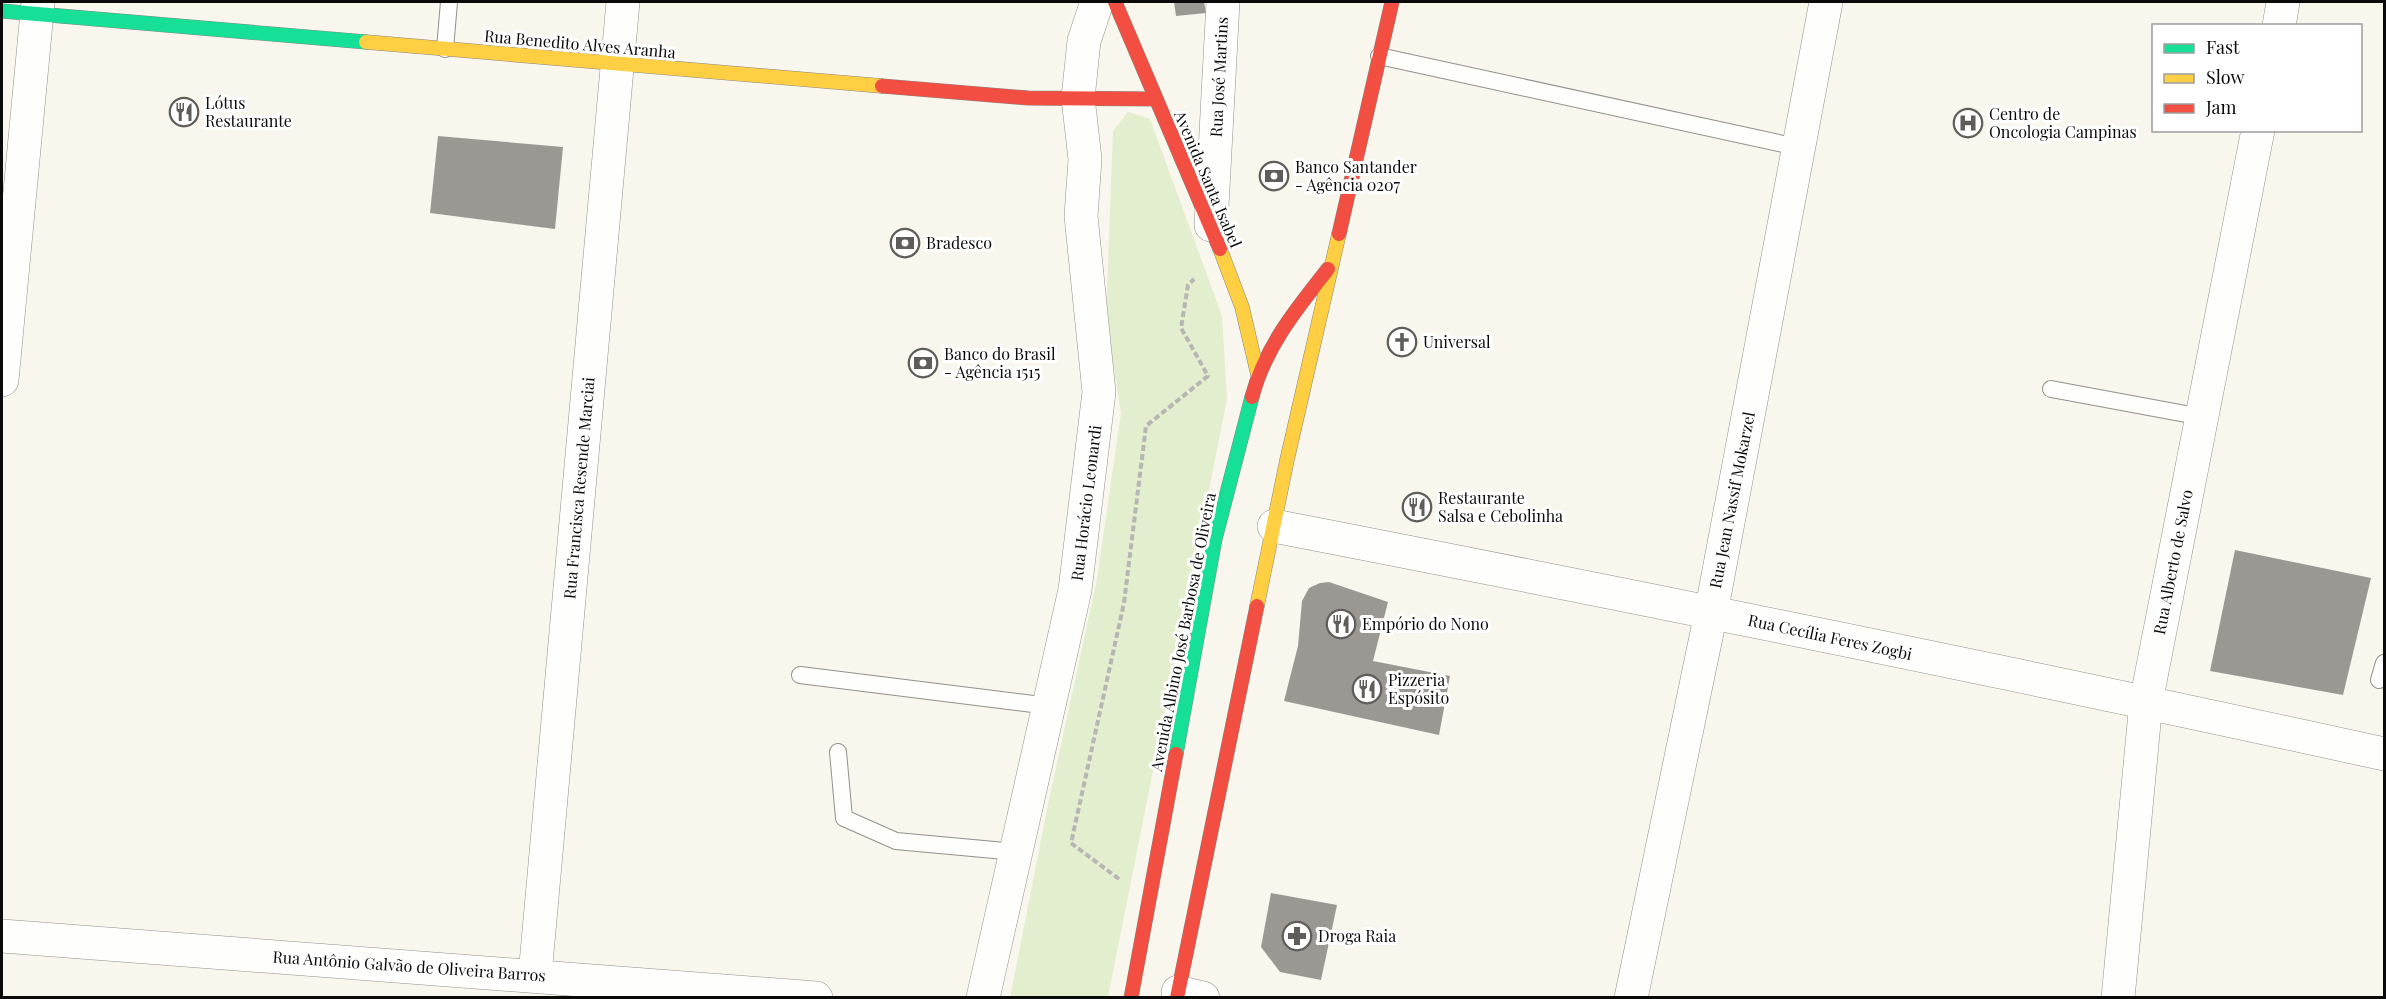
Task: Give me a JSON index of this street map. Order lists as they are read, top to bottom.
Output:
{
  "streets": {
    "main road": ["Rua Benedito Alves Aranha", "Avenida Santa Isabel", "Avenida Albino José Barbosa de Oliveira"],
    "street": [
      "Rua José Martins",
      "Rua Francisca Resende Marciai",
      "Rua Jean Nassif Mokarzel",
      "Rua Horácio Leonardi",
      "Rua Alberto de Salvo",
      "Rua Cecília Feres Zogbi",
      "Rua Antônio Galvão de Oliveira Barros"
    ]
  },
  "crossings": [
    ["Rua Benedito Alves Aranha", "Avenida Santa Isabel"],
    ["Rua Benedito Alves Aranha", "Rua Francisca Resende Marciai"],
    ["Rua Benedito Alves Aranha", "Rua Horácio Leonardi"],
    ["Rua José Martins", "Avenida Santa Isabel"],
    ["Avenida Santa Isabel", "Avenida Albino José Barbosa de Oliveira"],
    ["Rua Francisca Resende Marciai", "Rua Antônio Galvão de Oliveira Barros"],
    ["Rua Jean Nassif Mokarzel", "Rua Cecília Feres Zogbi"],
    ["Rua Alberto de Salvo", "Rua Cecília Feres Zogbi"],
    ["Avenida Albino José Barbosa de Oliveira", "Rua Cecília Feres Zogbi"]
  ],
  "places": {
    "restaurant": [
      "Lótus Restaurante",
      "Restaurante Salsa e Cebolinha",
      "Empório do Nono",
      "Pizzeria Espósito"
    ],
    "hospital": ["Centro de Oncologia Campinas"],
    "bank": ["Banco Santander - Agência 0207", "Bradesco", "Banco do Brasil - Agência 1515"],
    "church": ["Universal"],
    "pharmacy": ["Droga Raia"]
  },
  "legend": ["Fast", "Slow", "Jam"]
}
